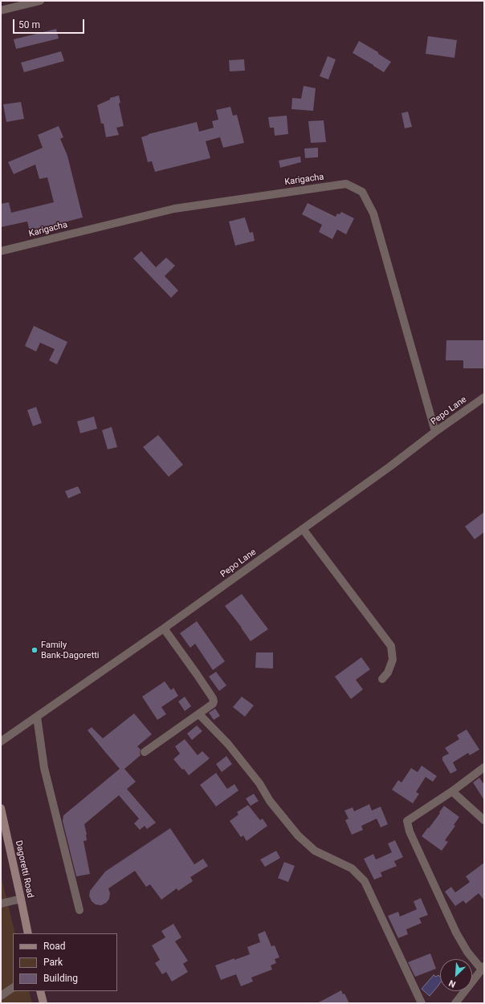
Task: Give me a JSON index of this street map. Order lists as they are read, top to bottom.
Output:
{
  "streets": {
    "main road": ["Dagoretti Road"],
    "street": ["Karigacha", "Pepo Lane"]
  },
  "crossings": [
    ["Karigacha", "Pepo Lane"]
  ],
  "places": ["Family Bank-Dagoretti"],
  "legend": ["Road", "Park", "Building"],
  "scale_bar": "50 m",
  "north": "bottom left"
}
